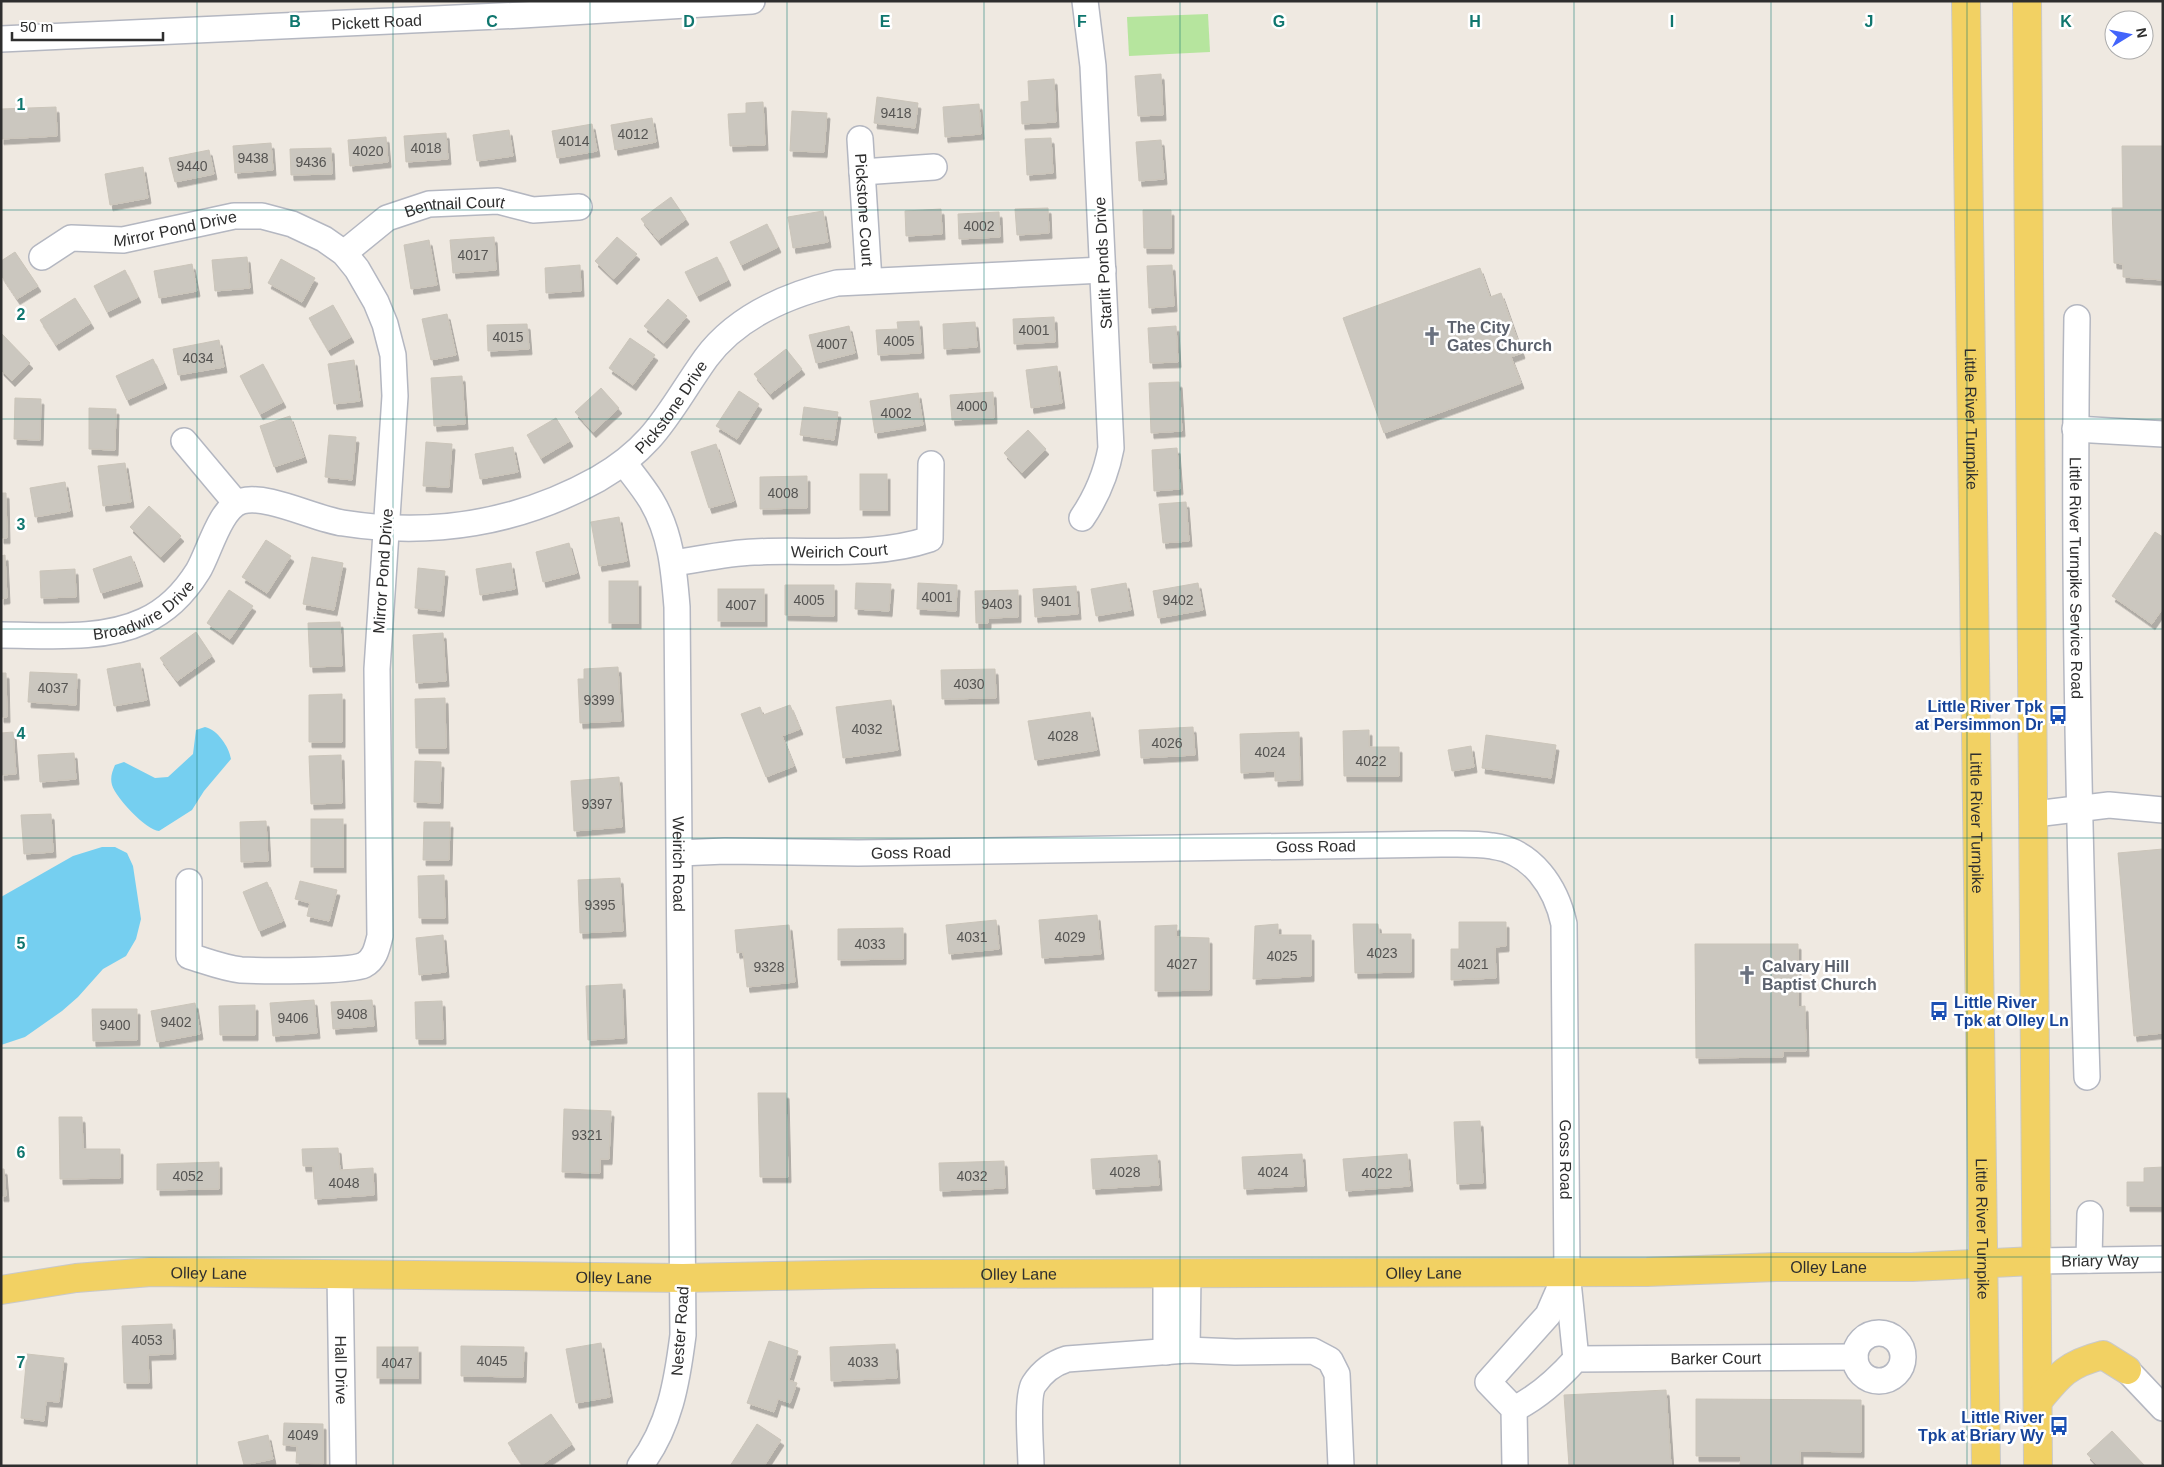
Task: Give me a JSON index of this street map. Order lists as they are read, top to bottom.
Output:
{
  "streets": {
    "main road": ["Little River Turnpike", "Olley Lane"],
    "street": [
      "Pickett Road",
      "Bentnail Court",
      "Pickstone Court",
      "Mirror Pond Drive",
      "Starlit Ponds Drive",
      "Pickstone Drive",
      "Weirich Court",
      "Little River Turnpike Service Road",
      "Broadwire Drive",
      "Goss Road",
      "Weirich Road",
      "Briary Way",
      "Nester Road",
      "Barker Court",
      "Hall Drive"
    ]
  },
  "crossings": [
    ["Bentnail Court", "Mirror Pond Drive"],
    ["Pickstone Court", "Pickstone Drive"],
    ["Mirror Pond Drive", "Pickstone Drive"],
    ["Starlit Ponds Drive", "Pickstone Drive"],
    ["Pickstone Drive", "Broadwire Drive"],
    ["Pickstone Drive", "Weirich Road"],
    ["Little River Turnpike", "Olley Lane"],
    ["Weirich Court", "Weirich Road"],
    ["Goss Road", "Weirich Road"],
    ["Goss Road", "Olley Lane"],
    ["Weirich Road", "Olley Lane"],
    ["Weirich Road", "Nester Road"],
    ["Briary Way", "Olley Lane"],
    ["Olley Lane", "Nester Road"],
    ["Olley Lane", "Hall Drive"]
  ],
  "places": {
    "church": ["The City Gates Church", "Calvary Hill Baptist Church"],
    "bus stop": ["Little River Tpk at Persimmon Dr", "Little River Tpk at Olley Ln", "Little River Tpk at Briary Wy"]
  },
  "house_numbers": [
    "9418",
    "4012",
    "4014",
    "4018",
    "4020",
    "9438",
    "9436",
    "9440",
    "4002",
    "4017",
    "4001",
    "4015",
    "4005",
    "4007",
    "4034",
    "4000",
    "4002",
    "4008",
    "4001",
    "4005",
    "9402",
    "9401",
    "9403",
    "4007",
    "4030",
    "4037",
    "9399",
    "4032",
    "4028",
    "4026",
    "4024",
    "4022",
    "9397",
    "9395",
    "4031",
    "4029",
    "4033",
    "4023",
    "4025",
    "4027",
    "4021",
    "9328",
    "9408",
    "9406",
    "9402",
    "9400",
    "9321",
    "4028",
    "4024",
    "4022",
    "4052",
    "4032",
    "4048",
    "4053",
    "4045",
    "4033",
    "4047",
    "4049"
  ],
  "scale_bar": "50 m",
  "north": "right",
  "grid": {
    "columns": [
      "B",
      "C",
      "D",
      "E",
      "F",
      "G",
      "H",
      "I",
      "J",
      "K"
    ],
    "rows": [
      "1",
      "2",
      "3",
      "4",
      "5",
      "6",
      "7"
    ]
  }
}
